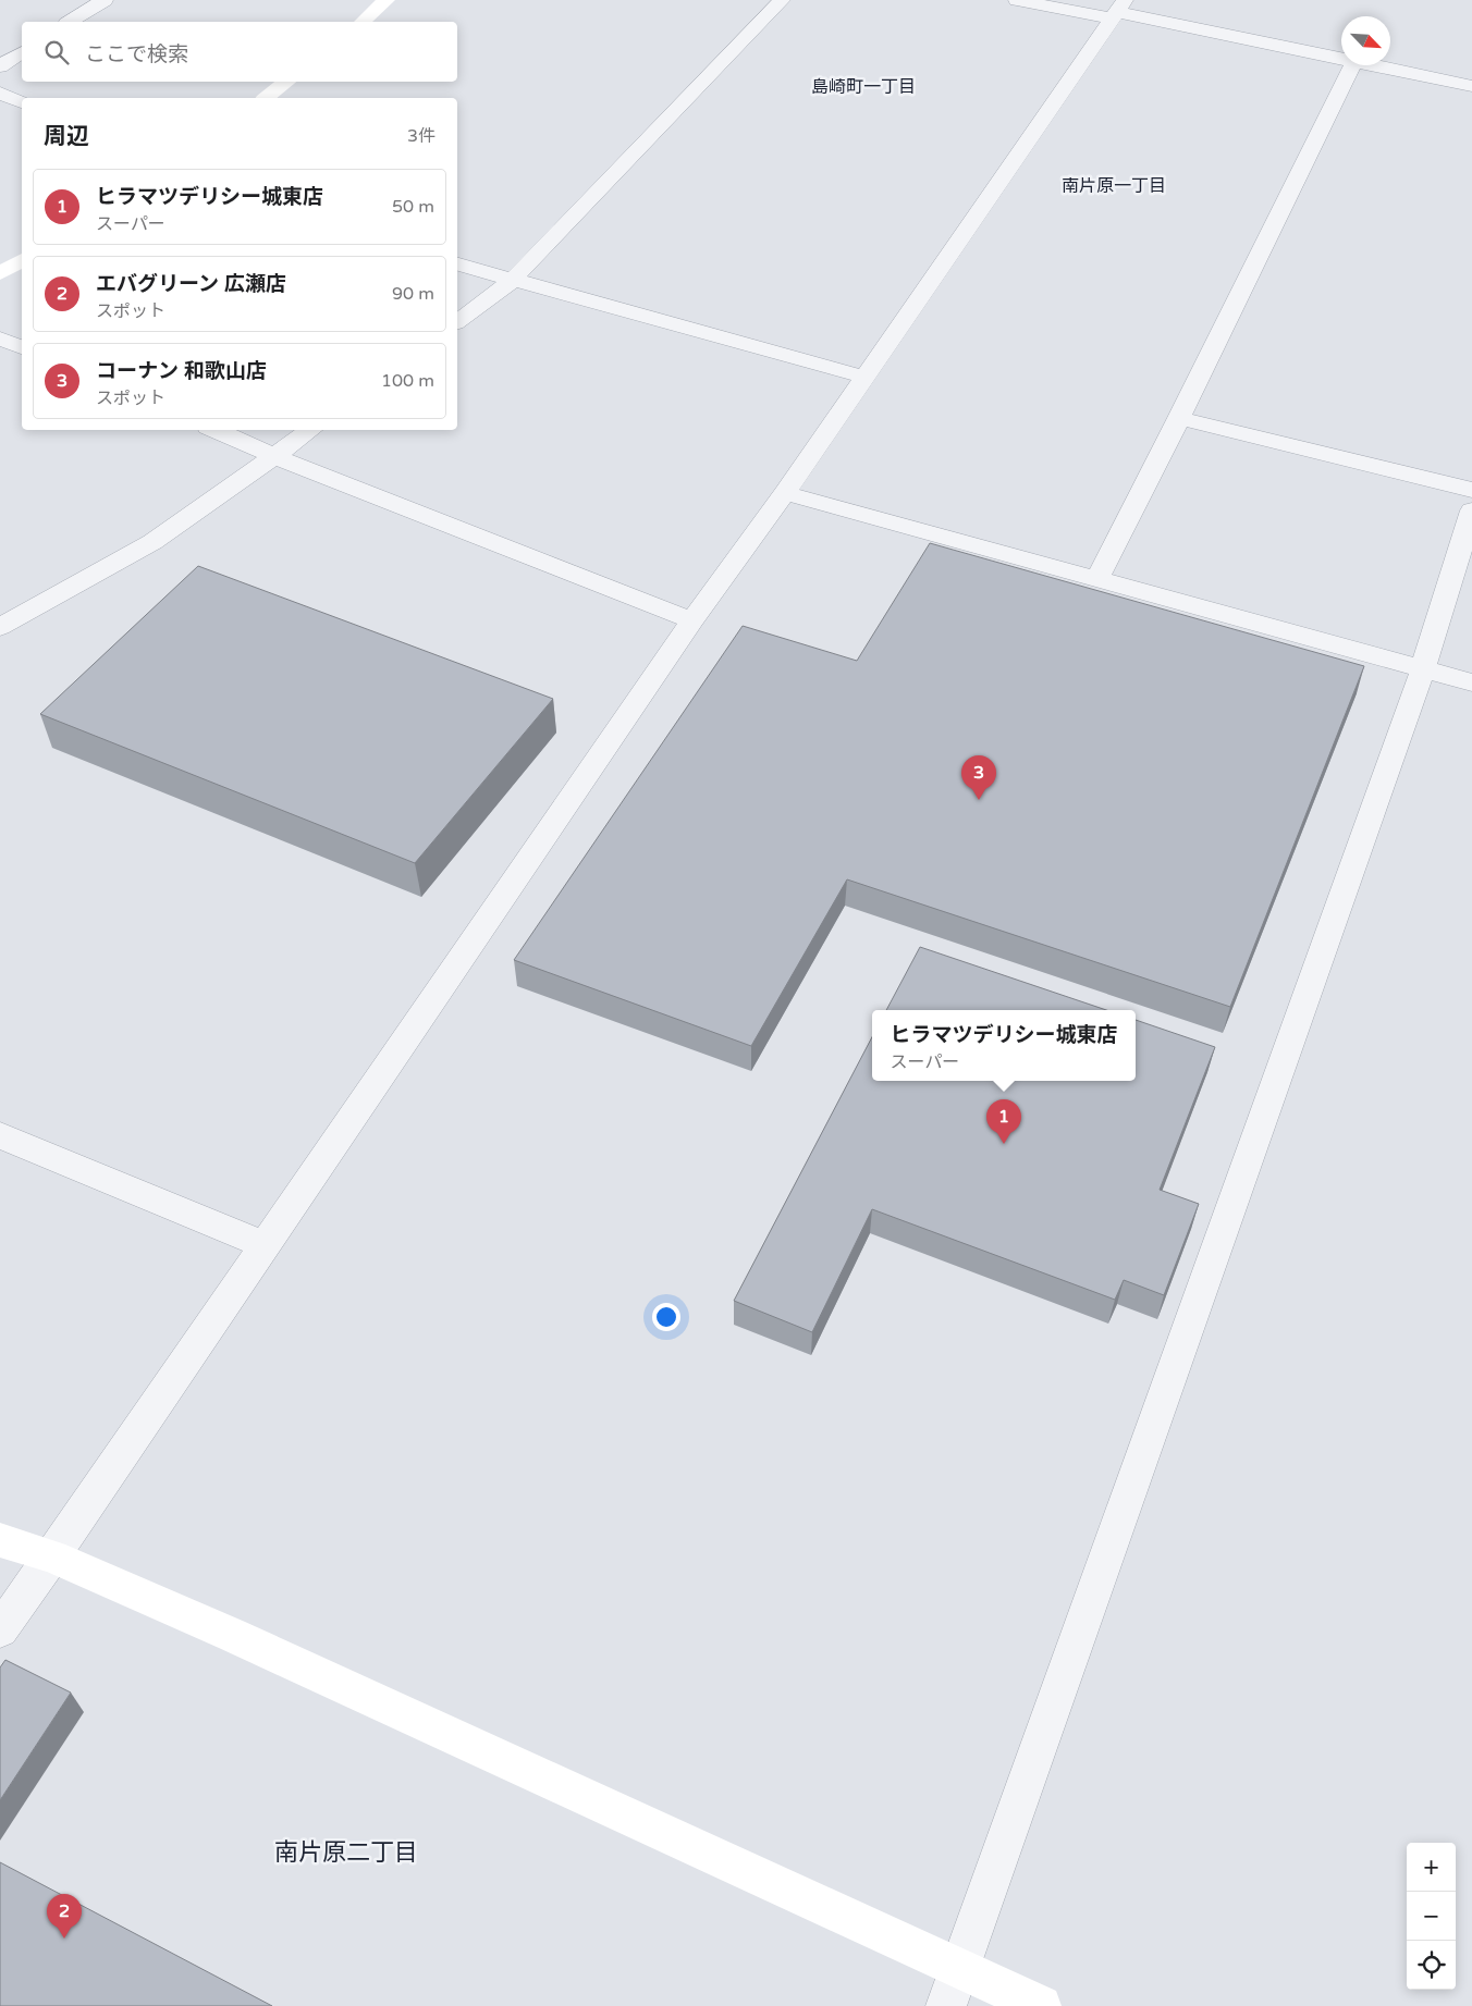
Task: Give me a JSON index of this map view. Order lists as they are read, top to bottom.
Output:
{
  "districts": ["島崎町一丁目", "南片原一丁目", "南片原二丁目"],
  "north": "bottom right",
  "page": {
    "search": "ここで検索",
    "heading": ["周辺", "3件"],
    "list": [
      {
        "mark": "1",
        "name": "ヒラマツデリシー城東店",
        "note": "スーパー",
        "value": "50 m"
      },
      {
        "mark": "2",
        "name": "エバグリーン 広瀬店",
        "note": "スポット",
        "value": "90 m"
      },
      {
        "mark": "3",
        "name": "コーナン 和歌山店",
        "note": "スポット",
        "value": "100 m"
      }
    ],
    "pins": ["3", "1", "2"],
    "popup": ["ヒラマツデリシー城東店", "スーパー"],
    "map_buttons": ["+", "−"]
  }
}
